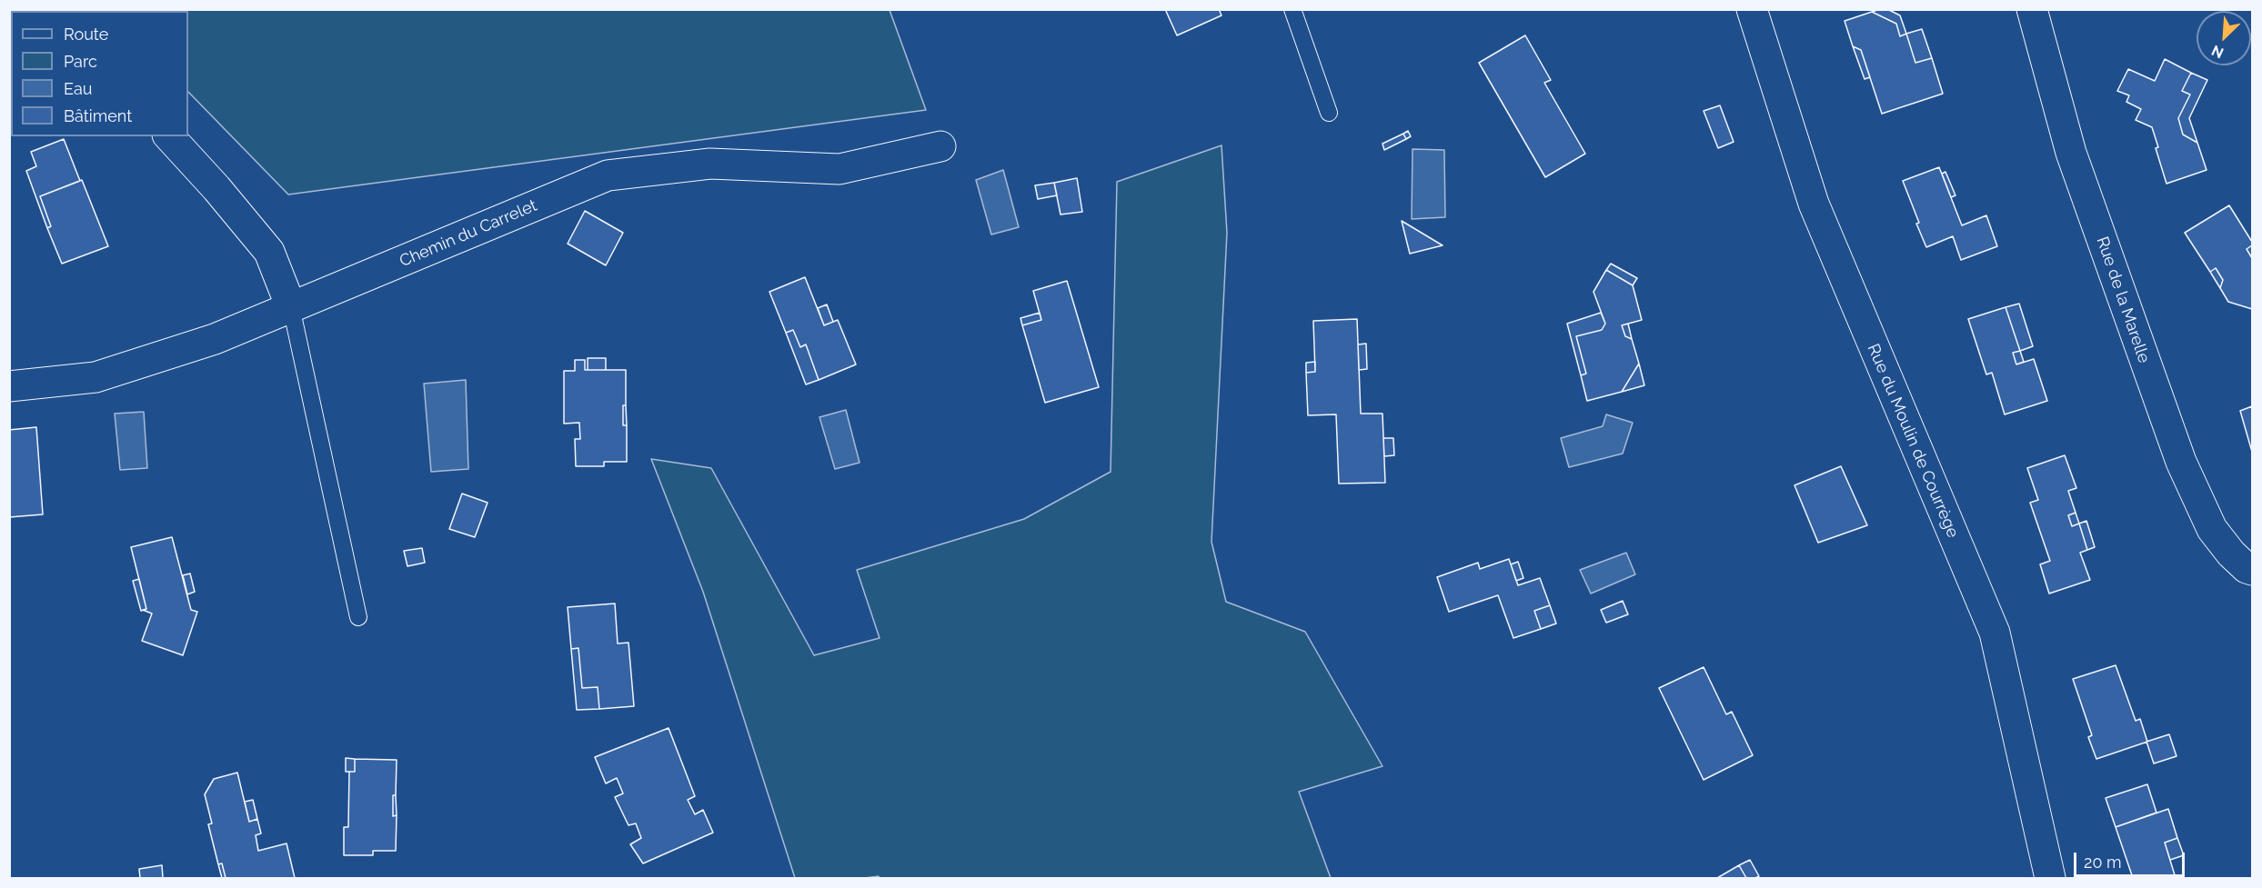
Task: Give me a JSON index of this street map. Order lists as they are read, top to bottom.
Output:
{
  "streets": {
    "street": ["Chemin du Carrelet", "Rue de la Marelle", "Rue du Moulin de Courrège"]
  },
  "legend": [
    "Route",
    "Parc",
    "Eau",
    "Bâtiment"
  ],
  "scale_bar": "20 m",
  "north": "bottom left"
}
